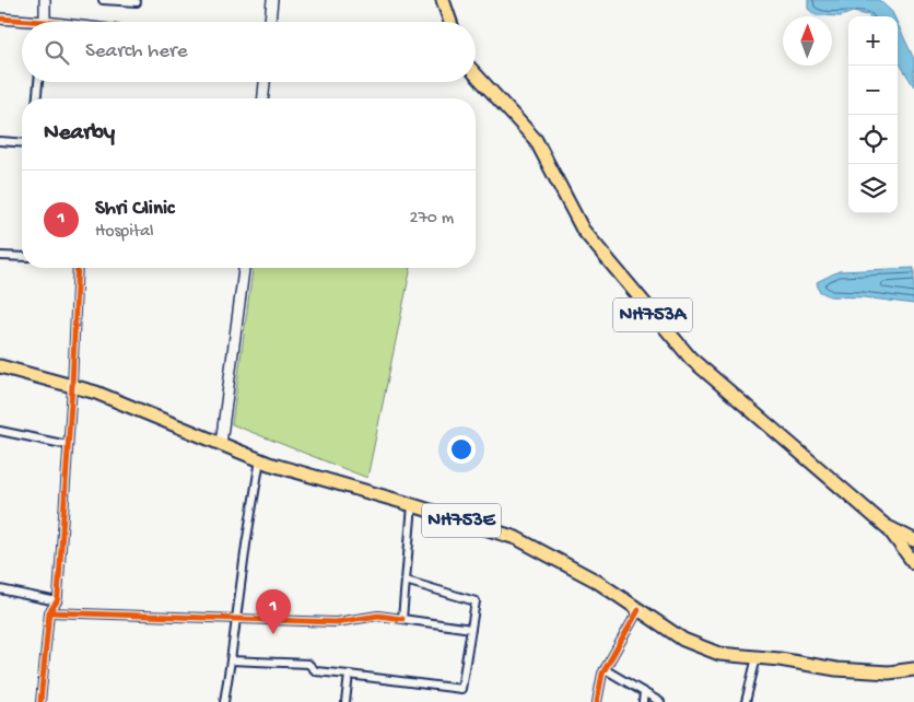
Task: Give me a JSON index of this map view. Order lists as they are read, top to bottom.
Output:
{
  "streets": {
    "highway": ["NH753A", "NH753E"]
  },
  "north": "top",
  "page": {
    "map_buttons": ["+", "−"],
    "search": "Search here",
    "heading": "Nearby",
    "list": [
      {
        "mark": "1",
        "name": "Shri Clinic",
        "note": "Hospital",
        "value": "270 m"
      }
    ],
    "pins": "1"
  }
}
